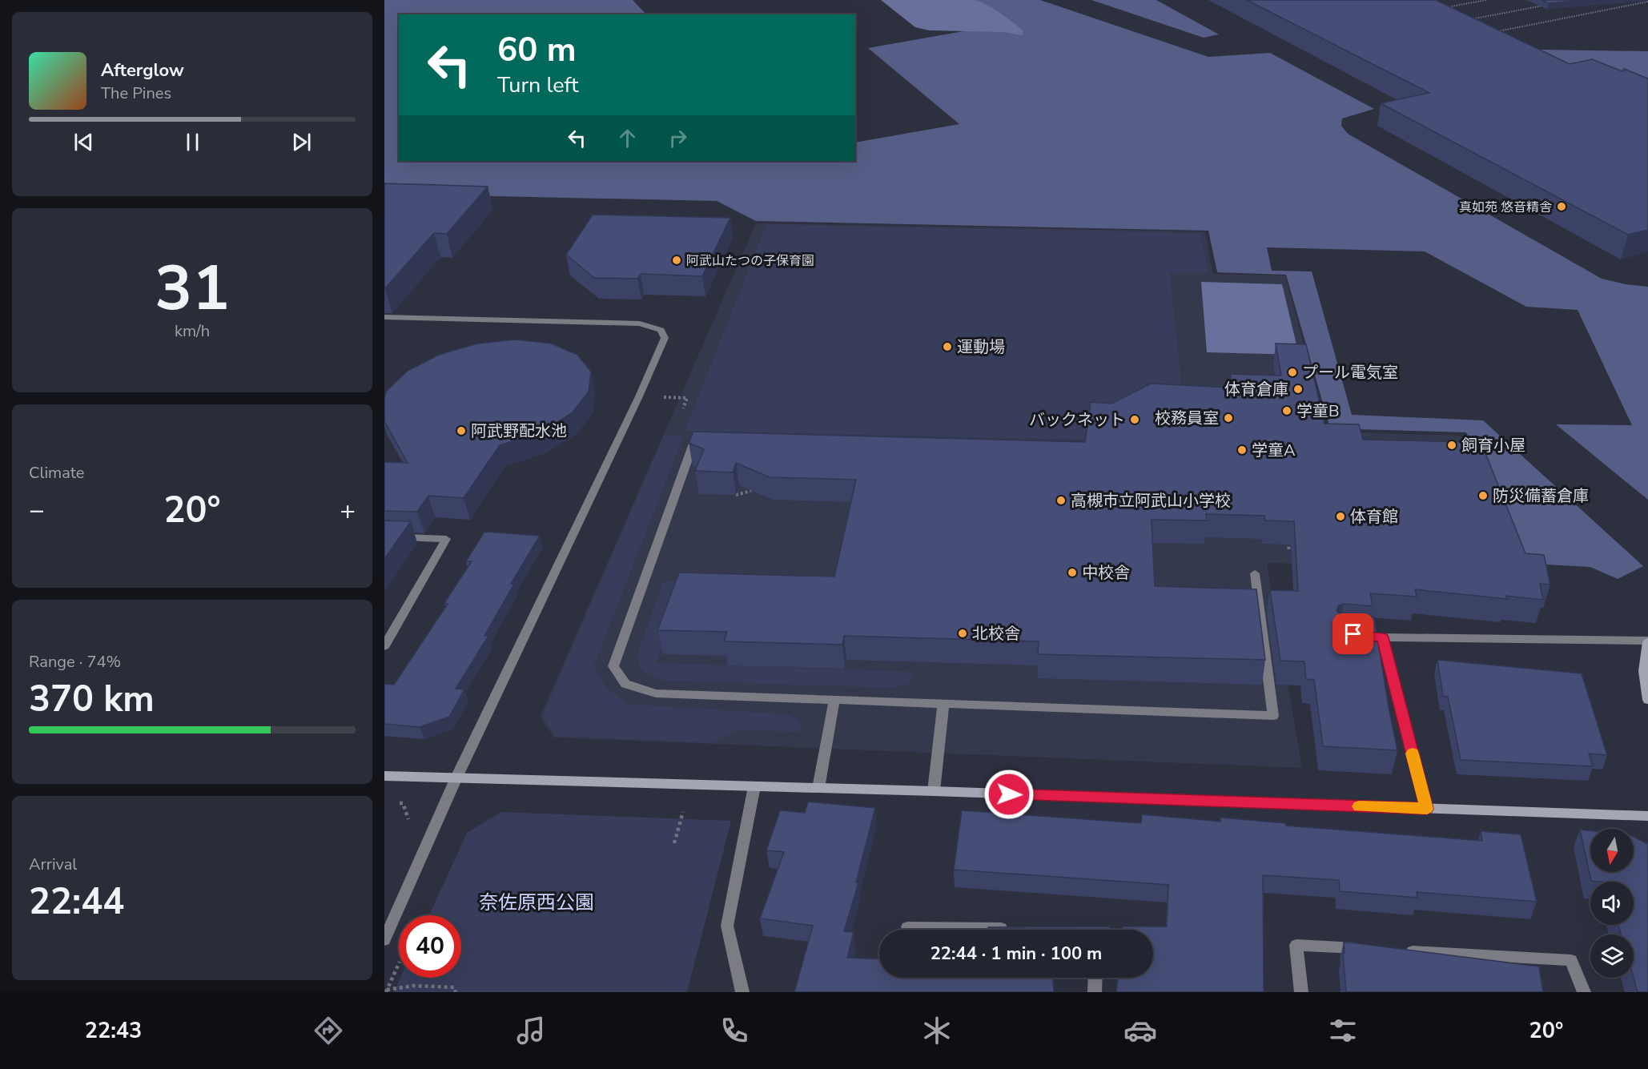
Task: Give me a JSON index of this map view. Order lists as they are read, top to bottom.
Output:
{
  "parks": ["奈佐原西公園"],
  "places": [
    "真如苑 悠音精舎",
    "阿武山たつの子保育園",
    "運動場",
    "プール電気室",
    "体育倉庫",
    "学童B",
    "校務員室",
    "バックネット",
    "阿武野配水池",
    "飼育小屋",
    "学童A",
    "防災備蓄倉庫",
    "高槻市立阿武山小学校",
    "体育館",
    "中校舎",
    "北校舎"
  ],
  "north": "bottom",
  "page": {
    "turn": ["60 m", "Turn left"],
    "song": ["Afterglow", "The Pines"],
    "tile": [
      ["31", "km/h"],
      "Climate",
      ["Range · 74%", "370 km"],
      ["Arrival", "22:44"]
    ],
    "heat": ["−", "20°", "+"],
    "limit": "40",
    "trip": "22:44 · 1 min · 100 m",
    "tabs": ["22:43", "20°"]
  }
}
